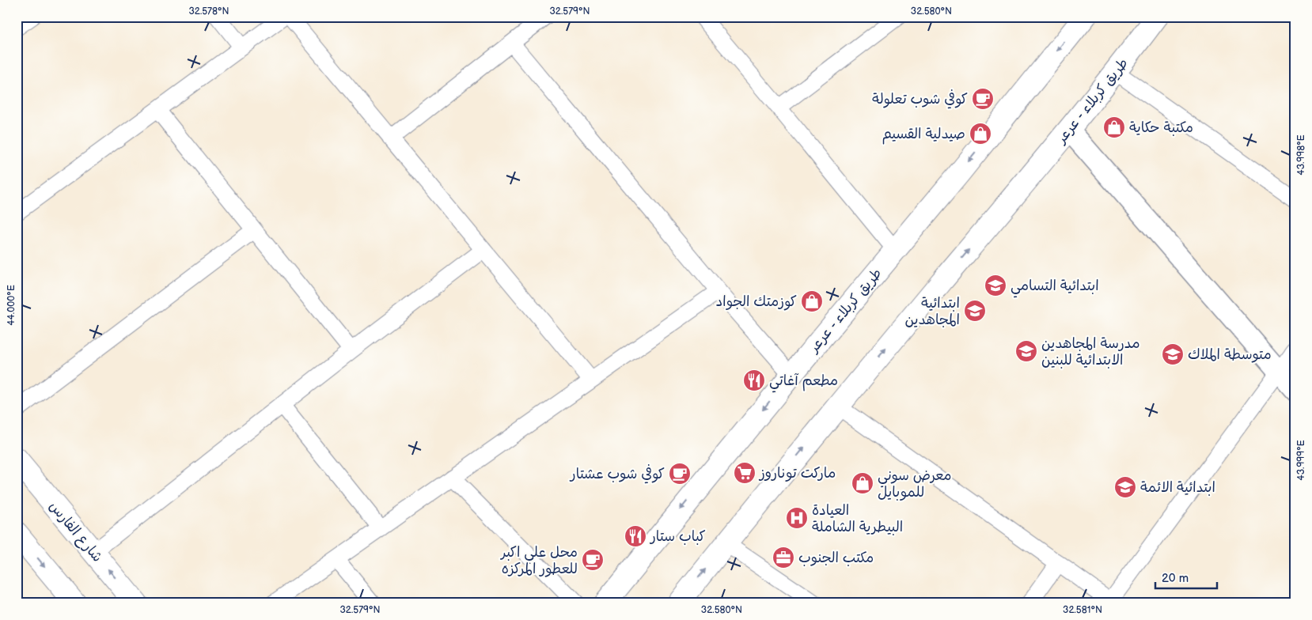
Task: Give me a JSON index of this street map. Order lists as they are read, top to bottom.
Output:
{
  "streets": {
    "main road": ["طريق كربلاء - عرعر", "شارع الفارس"]
  },
  "places": {
    "cafe": ["كوفي شوب تعلولة", "كوفي شوب عشتار", "محل علي اكبر للعطور المركزه"],
    "shop": [
      "مكتبة حكاية",
      "صيدلية القسيم",
      "كوزمتك الجواد",
      "معرض سوني للموبايل"
    ],
    "school or university": [
      "ابتدائية التسامي",
      "ابتدائية المجاهدين",
      "مدرسة المجاهدين الابتدائية للبنين",
      "متوسطة الملاك",
      "ابتدائية الائمة"
    ],
    "restaurant": ["مطعم آغاتي", "كباب ستار"],
    "supermarket": ["ماركت توناروز"],
    "hospital": ["العيادة البيطرية الشاملة"],
    "office": ["مكتب الجنوب"]
  },
  "scale_bar": "20 m",
  "coordinates": [
    "32.578°N",
    "32.579°N",
    "32.580°N",
    "43.998°E",
    "44.000°E",
    "43.999°E",
    "32.581°N"
  ]
}
